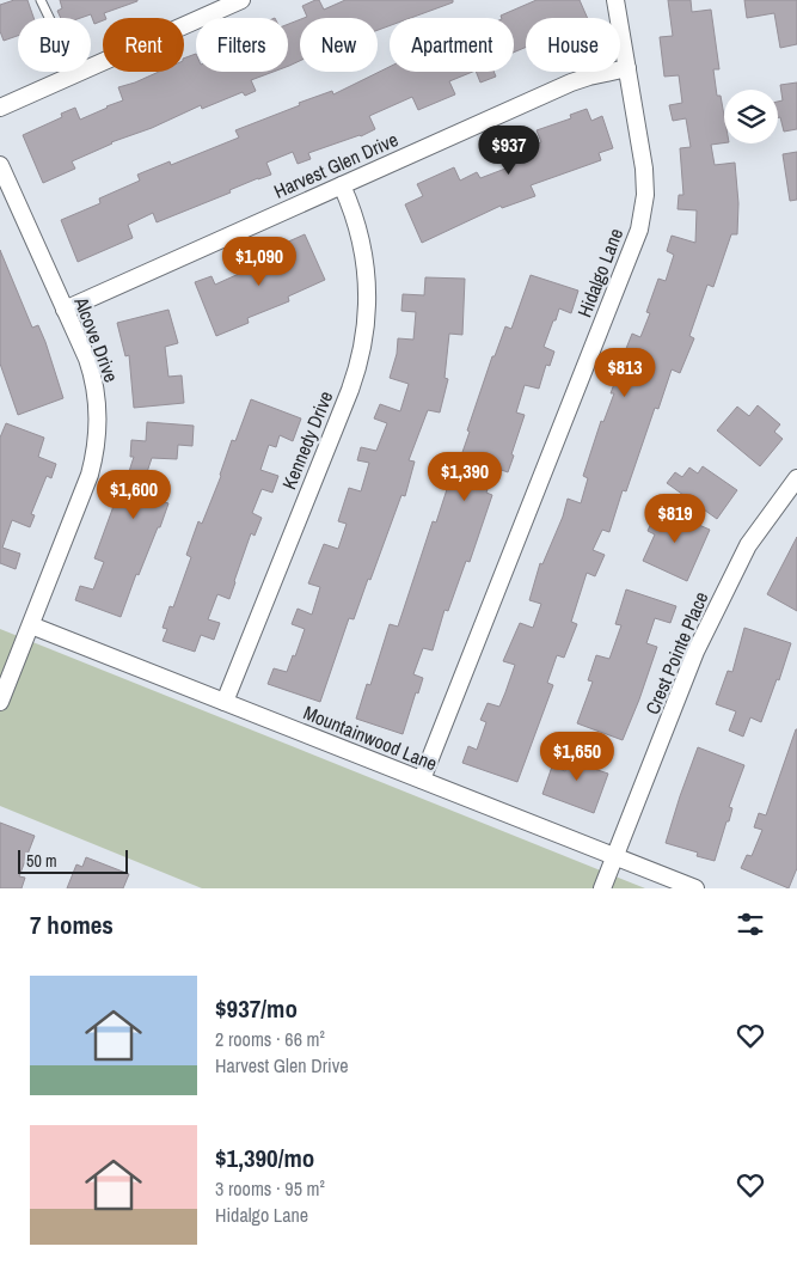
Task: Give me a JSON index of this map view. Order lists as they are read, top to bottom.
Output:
{
  "streets": {
    "street": [
      "Harvest Glen Drive",
      "Hidalgo Lane",
      "Alcove Drive",
      "Kennedy Drive",
      "Crest Pointe Place",
      "Mountainwood Lane"
    ]
  },
  "crossings": [
    ["Harvest Glen Drive", "Hidalgo Lane"],
    ["Harvest Glen Drive", "Alcove Drive"],
    ["Harvest Glen Drive", "Kennedy Drive"],
    ["Hidalgo Lane", "Mountainwood Lane"],
    ["Alcove Drive", "Mountainwood Lane"],
    ["Kennedy Drive", "Mountainwood Lane"],
    ["Crest Pointe Place", "Mountainwood Lane"]
  ],
  "scale_bar": "50 m",
  "page": {
    "chip": [
      "Buy",
      "Rent",
      "Filters",
      "New",
      "Apartment",
      "House"
    ],
    "price": [
      "$937",
      "$1,090",
      "$813",
      "$1,390",
      "$1,600",
      "$819",
      "$1,650"
    ],
    "scale": "50 m",
    "heading": "7 homes",
    "list": [
      {
        "name": "$937/mo",
        "note": "2 rooms · 66 m² · Harvest Glen Drive"
      },
      {
        "name": "$1,390/mo",
        "note": "3 rooms · 95 m² · Hidalgo Lane"
      }
    ]
  }
}
